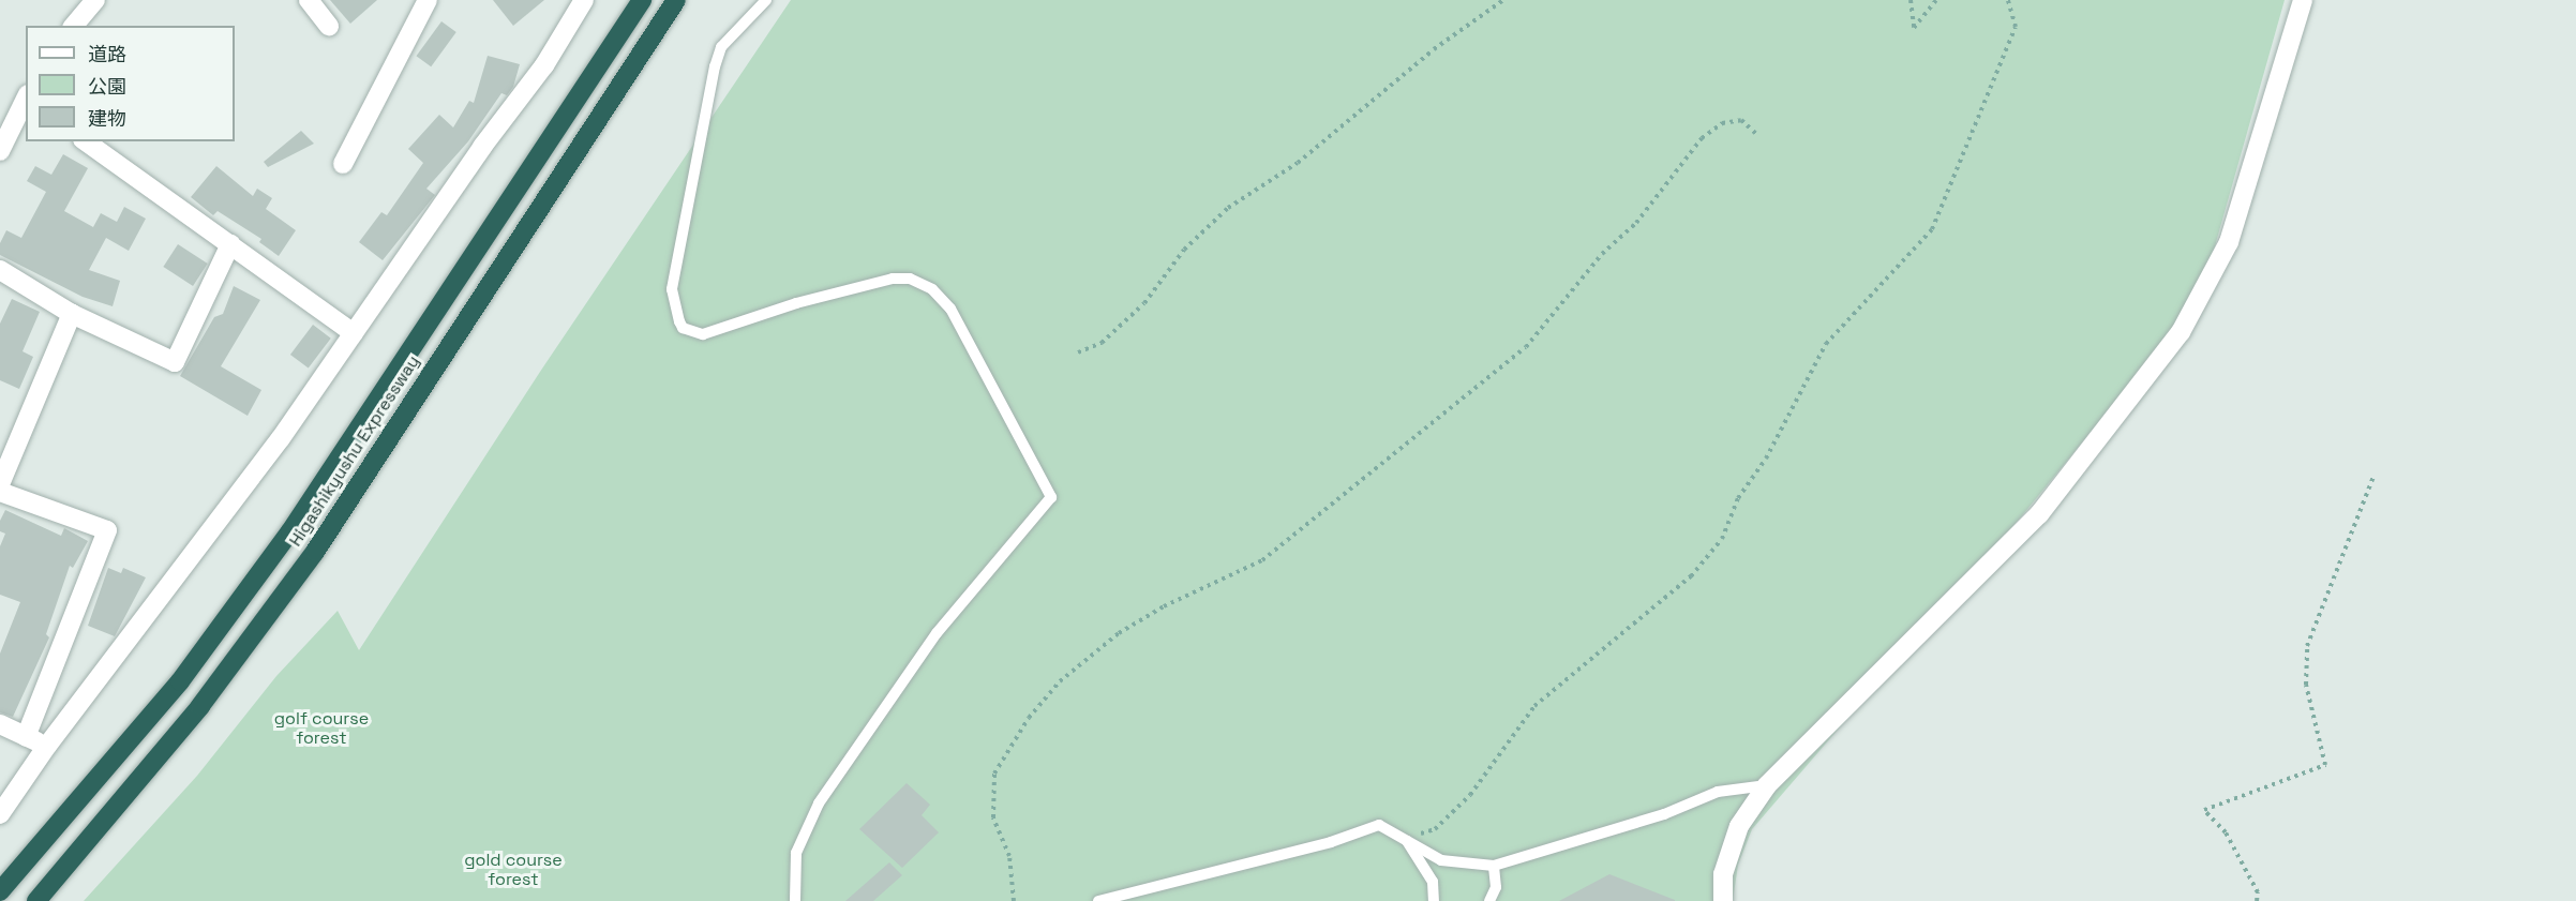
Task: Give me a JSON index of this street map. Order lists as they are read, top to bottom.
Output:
{
  "streets": {
    "highway": ["Higashikyushu Expressway"]
  },
  "parks": ["golf course forest", "gold course forest"],
  "legend": ["道路", "公園", "建物"]
}
